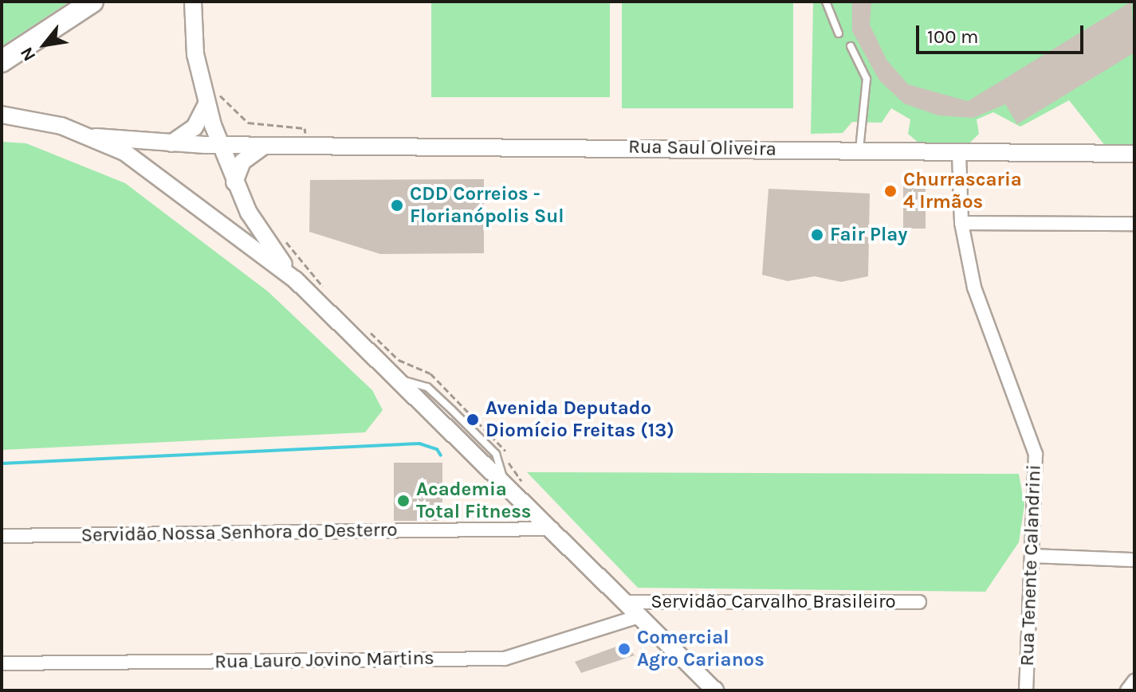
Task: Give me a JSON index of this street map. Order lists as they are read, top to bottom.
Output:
{
  "streets": {
    "street": [
      "Rua Saul Oliveira",
      "Servidão Nossa Senhora do Desterro",
      "Rua Tenente Calandrini",
      "Servidão Carvalho Brasileiro",
      "Rua Lauro Jovino Martins"
    ]
  },
  "crossings": [
    ["Rua Saul Oliveira", "Rua Tenente Calandrini"]
  ],
  "places": [
    "Churrascaria 4 Irmãos",
    "CDD Correios - Florianópolis Sul",
    "Fair Play",
    "Avenida Deputado Diomício Freitas (13)",
    "Academia Total Fitness",
    "Comercial Agro Carianos"
  ],
  "scale_bar": "100 m",
  "north": "bottom left"
}
